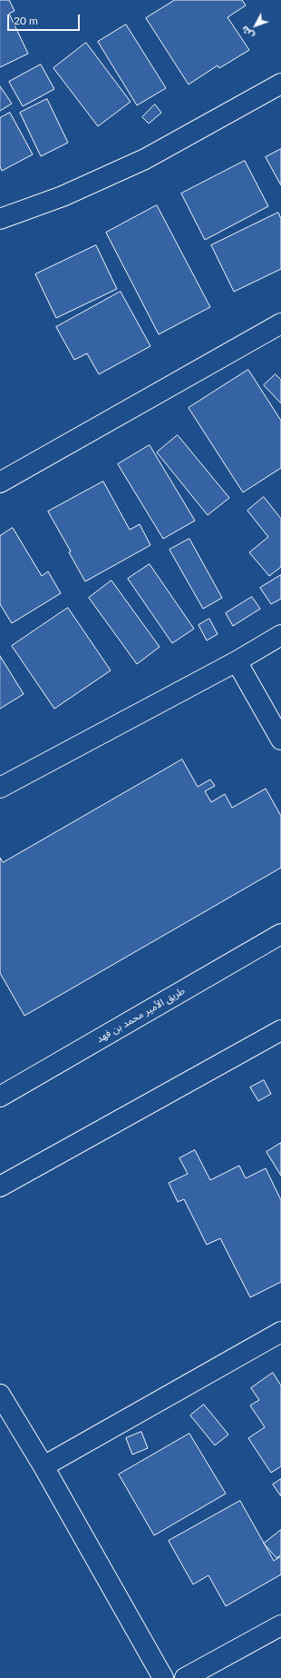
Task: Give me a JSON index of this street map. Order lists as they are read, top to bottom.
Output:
{
  "streets": {
    "street": ["طريق الأمير محمد بن فهد"]
  },
  "scale_bar": "20 m",
  "north": "bottom left"
}
